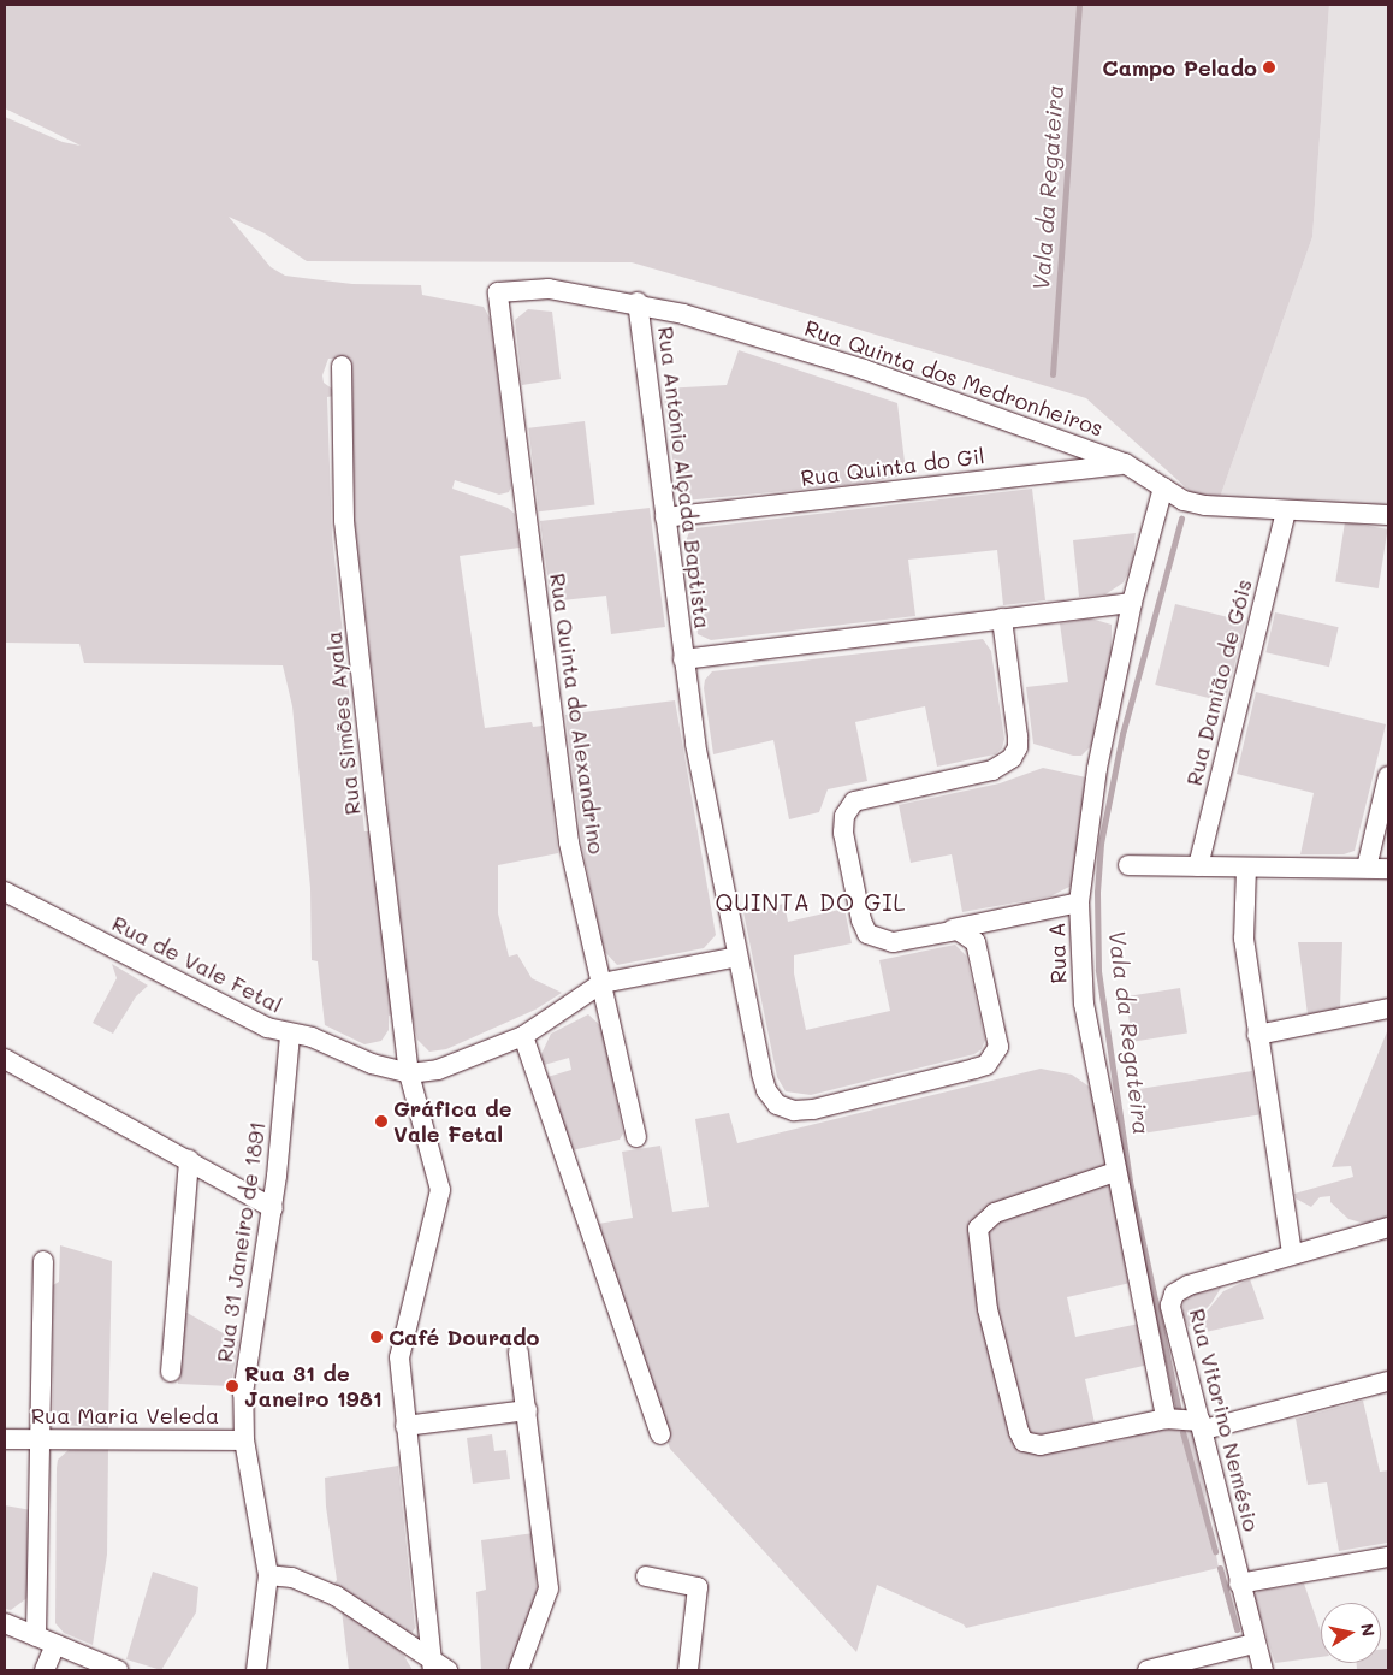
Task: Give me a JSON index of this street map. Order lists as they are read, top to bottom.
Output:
{
  "streets": {
    "street": [
      "Rua Quinta dos Medronheiros",
      "Rua Quinta do Gil",
      "Rua António Alçada Baptista",
      "Rua Damião de Góis",
      "Rua Quinta do Alexandrino",
      "Rua Simões Ayala",
      "Rua A",
      "Rua de Vale Fetal",
      "Rua 31 Janeiro de 1891",
      "Rua Maria Veleda",
      "Rua Vitorino Nemésio"
    ]
  },
  "crossings": [
    ["Rua Quinta dos Medronheiros", "Rua Quinta do Gil"],
    ["Rua Quinta dos Medronheiros", "Rua António Alçada Baptista"],
    ["Rua Quinta dos Medronheiros", "Rua Damião de Góis"],
    ["Rua Quinta dos Medronheiros", "Rua Quinta do Alexandrino"],
    ["Rua Quinta dos Medronheiros", "Rua A"],
    ["Rua Quinta do Gil", "Rua António Alçada Baptista"],
    ["Rua Simões Ayala", "Rua de Vale Fetal"],
    ["Rua de Vale Fetal", "Rua 31 Janeiro de 1891"],
    ["Rua 31 Janeiro de 1891", "Rua Maria Veleda"]
  ],
  "districts": ["QUINTA DO GIL"],
  "water": ["Vala da Regateira"],
  "places": [
    "Campo Pelado",
    "Gráfica de Vale Fetal",
    "Café Dourado",
    "Rua 31 de Janeiro 1981"
  ],
  "north": "right"
}
